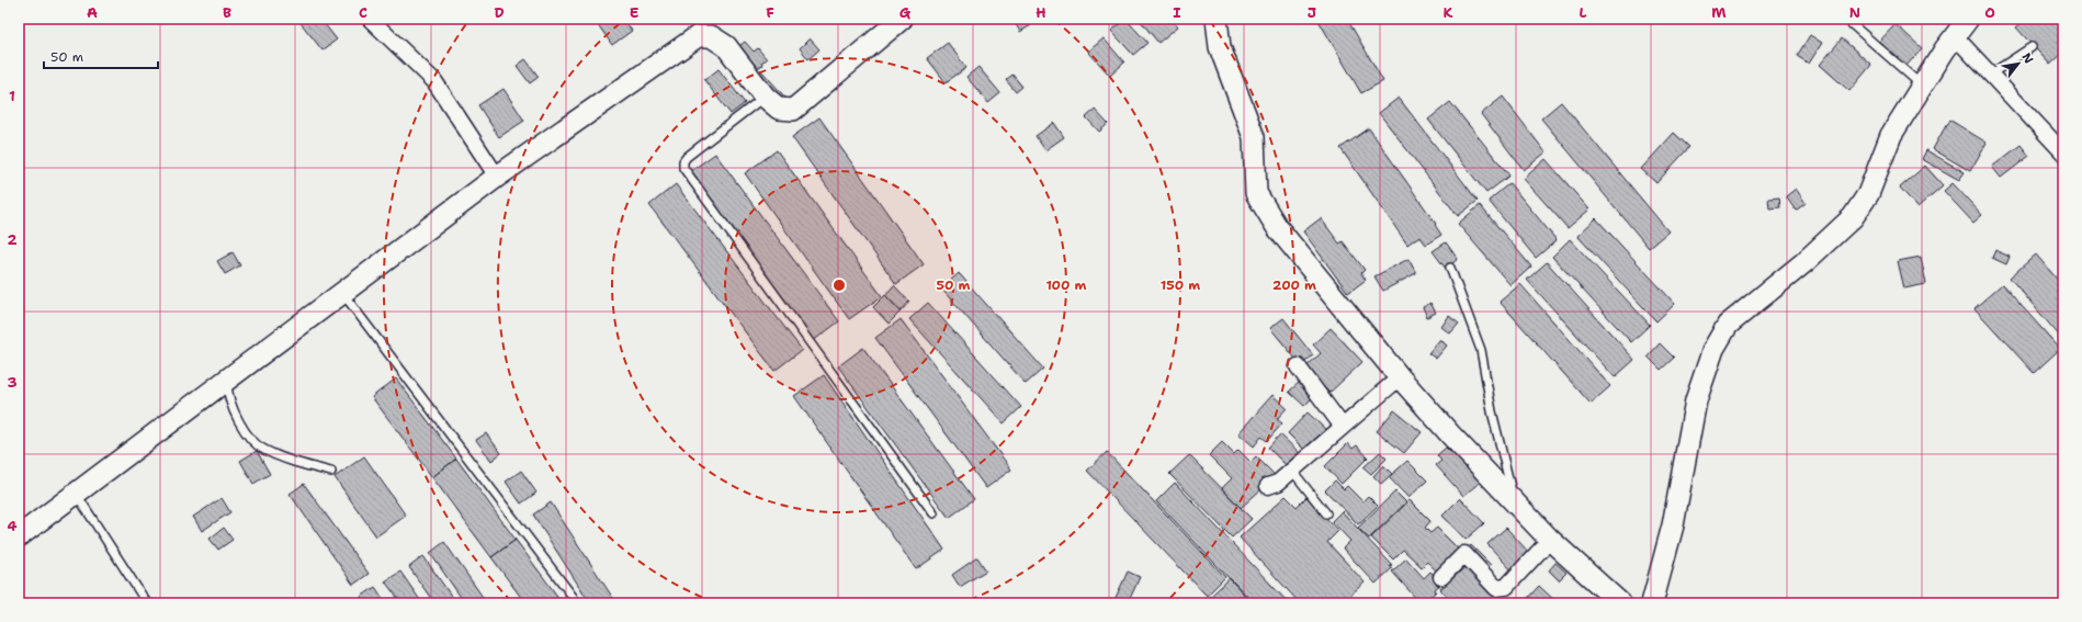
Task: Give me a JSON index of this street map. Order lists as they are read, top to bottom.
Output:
{
  "scale_bar": "50 m",
  "north": "top right",
  "grid": {
    "columns": [
      "A",
      "B",
      "C",
      "D",
      "E",
      "F",
      "G",
      "H",
      "I",
      "J",
      "K",
      "L",
      "M",
      "N",
      "O"
    ],
    "rows": [
      "1",
      "2",
      "3",
      "4"
    ]
  },
  "rings": [
    "50 m",
    "100 m",
    "150 m",
    "200 m"
  ]
}
